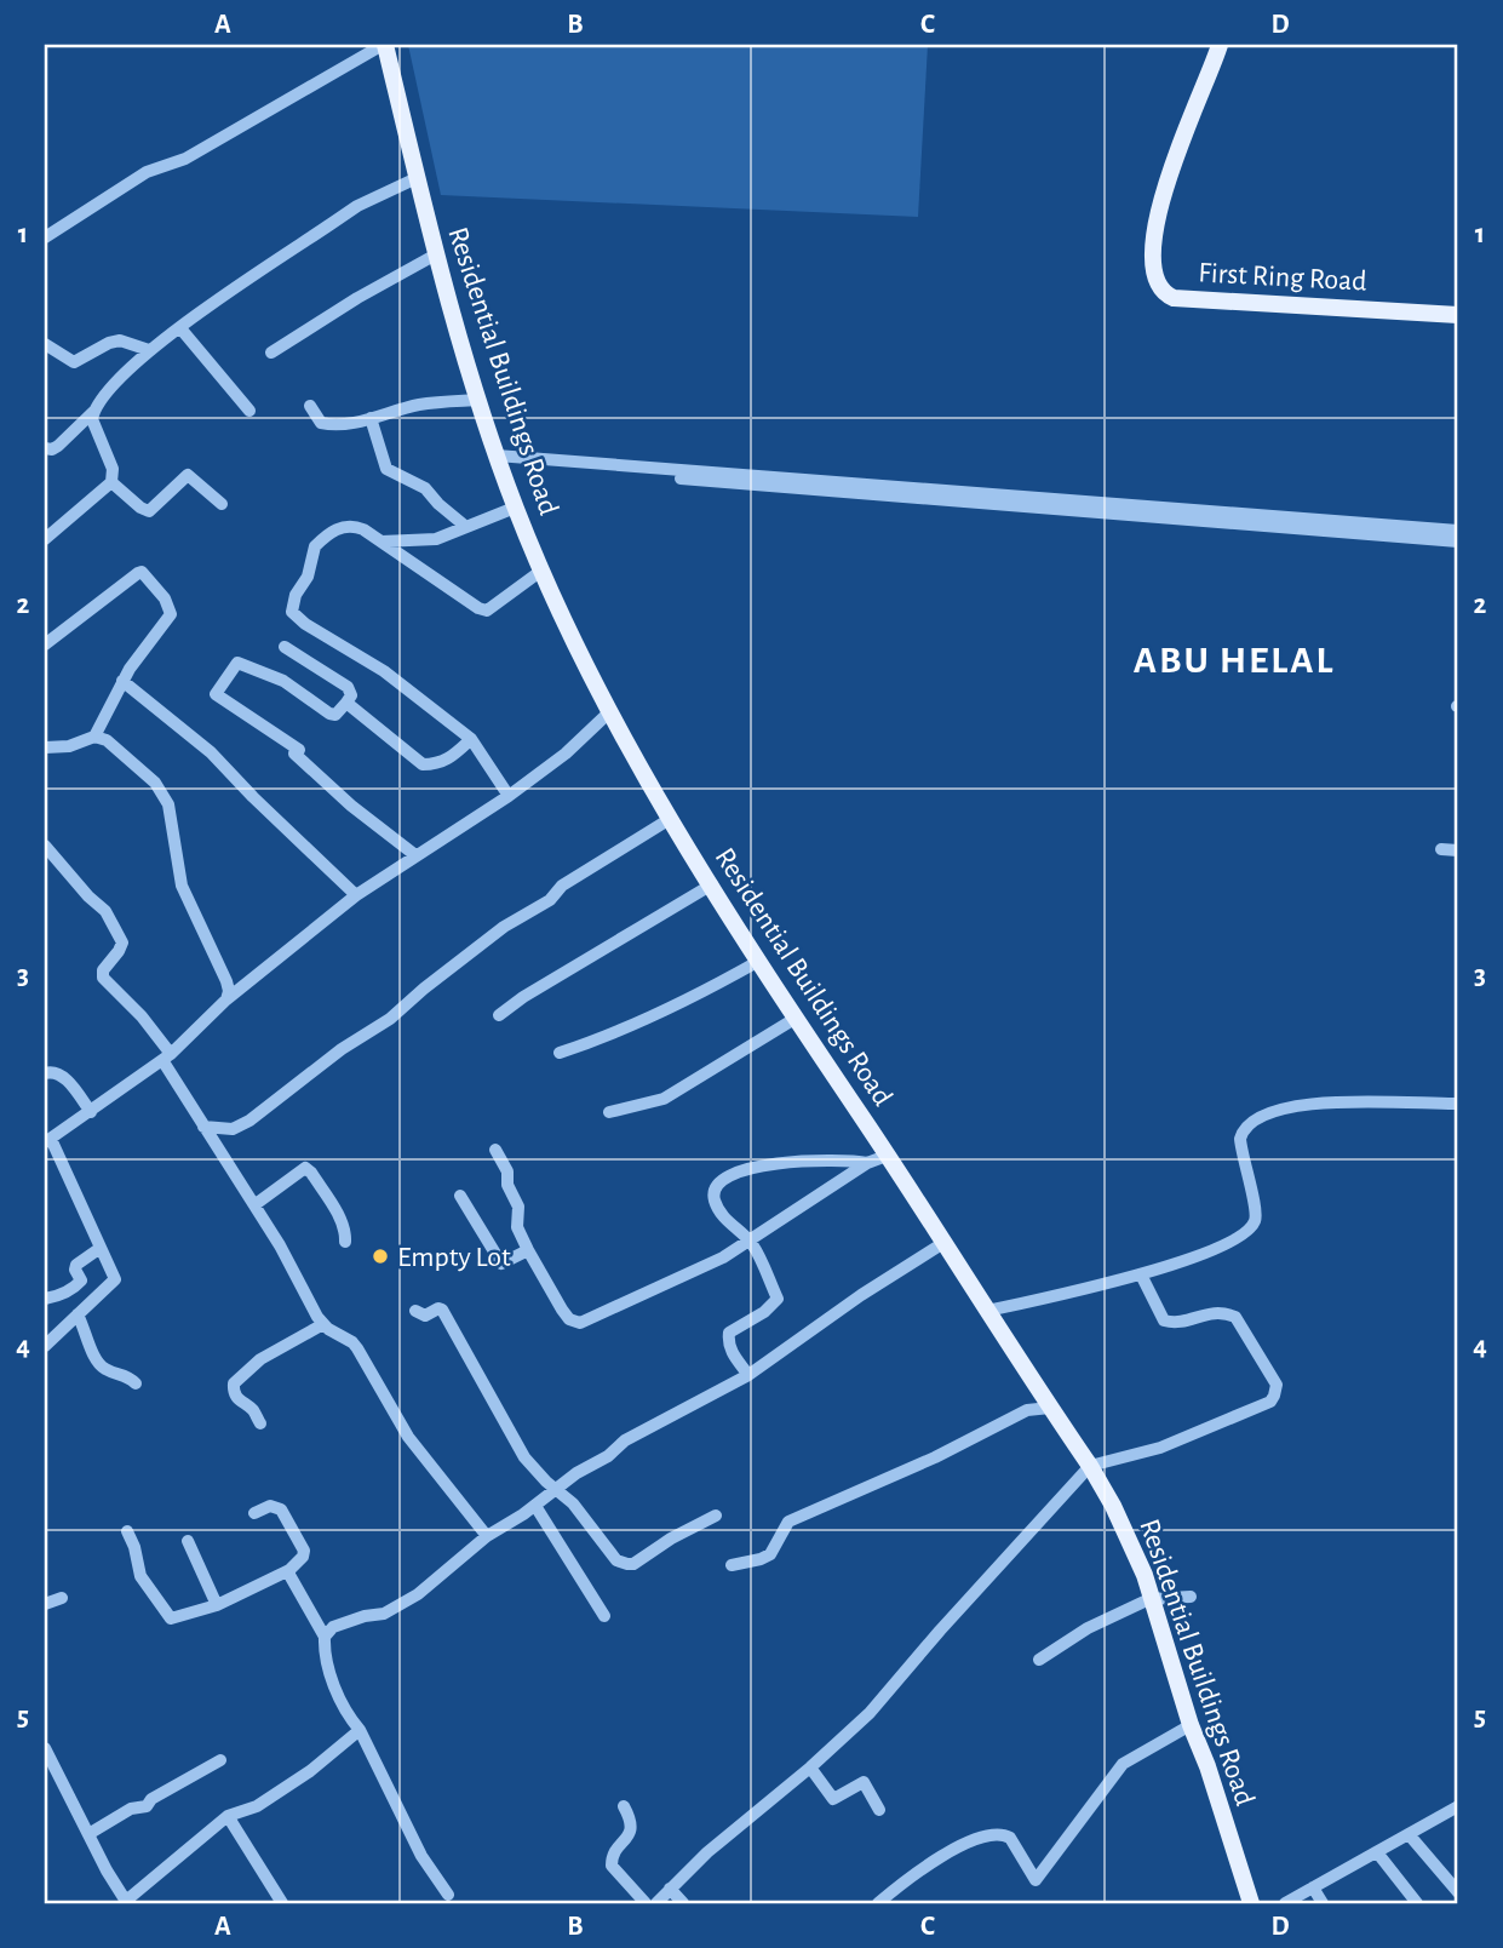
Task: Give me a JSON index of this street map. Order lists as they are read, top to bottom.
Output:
{
  "streets": {
    "main road": ["First Ring Road", "Residential Buildings Road"]
  },
  "districts": ["ABU HELAL"],
  "places": ["Empty Lot"],
  "grid": {
    "columns": [
      "A",
      "B",
      "C",
      "D"
    ],
    "rows": [
      "1",
      "2",
      "3",
      "4",
      "5"
    ]
  }
}
